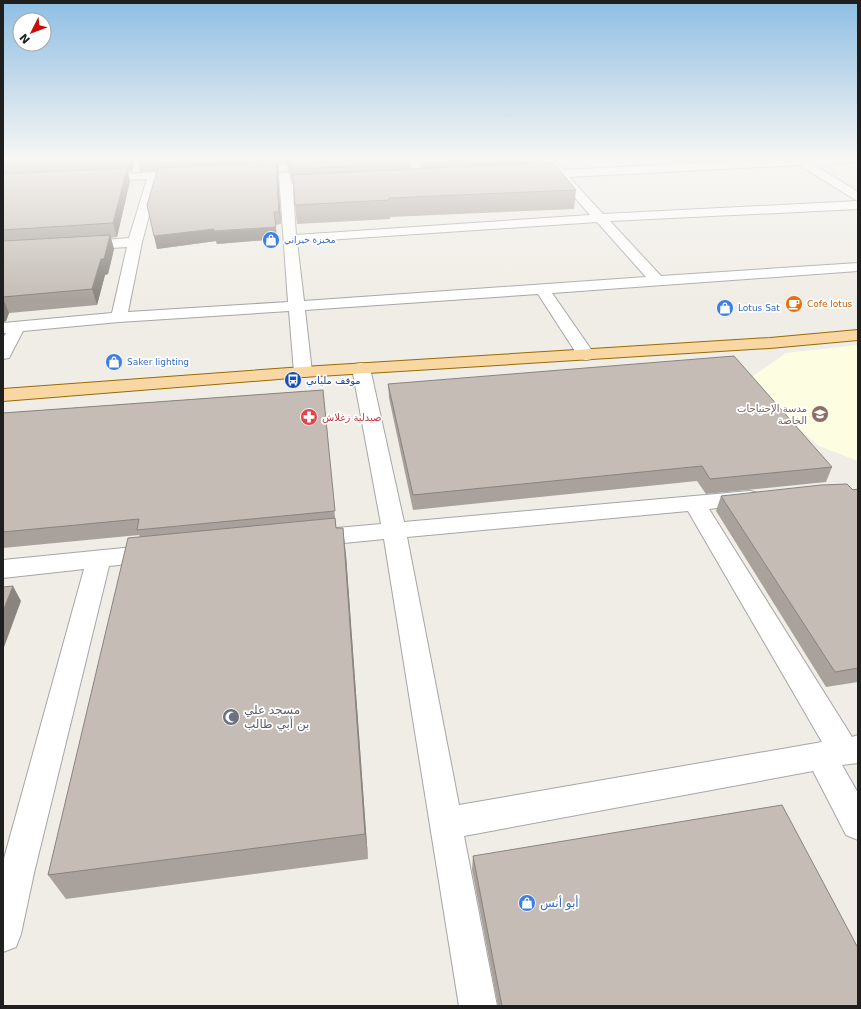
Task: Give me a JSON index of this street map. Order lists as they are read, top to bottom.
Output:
{
  "places": {
    "shop": [
      "مخبزة خيراني",
      "Lotus Sat",
      "Saker lighting",
      "أبو أنس"
    ],
    "cafe": ["Cofe lotus"],
    "bus stop": ["موقف ملياني"],
    "school or university": ["مدسة الإحتياجات الخاصة"],
    "pharmacy": ["صيدلية زغلاش"],
    "mosque": ["مسجد علي بن أبي طالب"]
  },
  "north": "bottom left"
}
